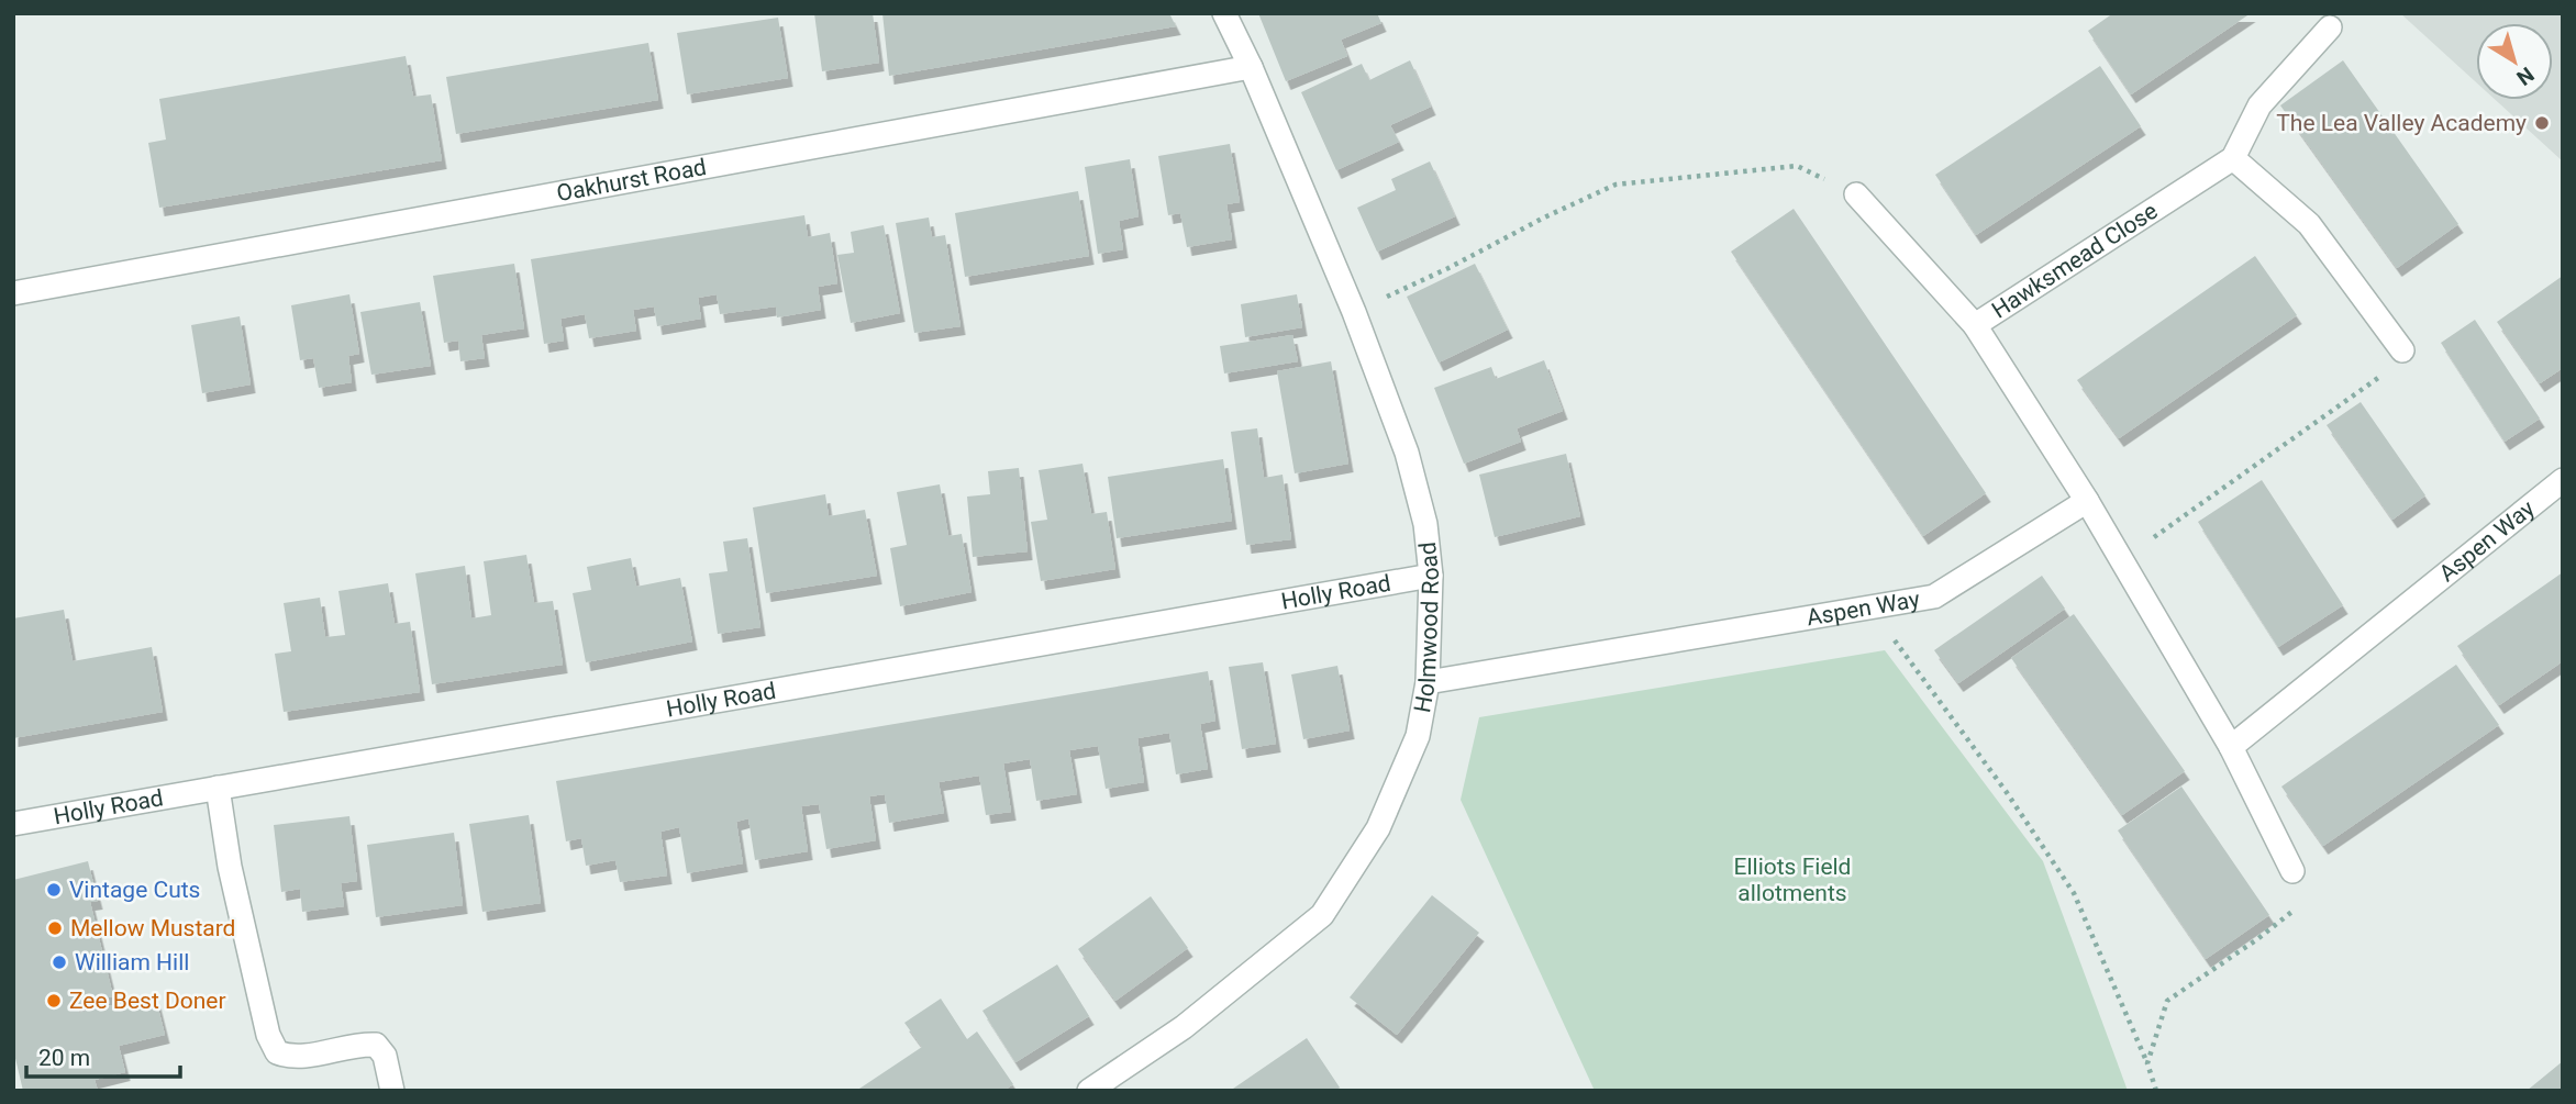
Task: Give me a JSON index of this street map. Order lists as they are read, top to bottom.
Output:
{
  "streets": {
    "street": [
      "Oakhurst Road",
      "Hawksmead Close",
      "Aspen Way",
      "Holly Road",
      "Holmwood Road"
    ]
  },
  "crossings": [
    ["Oakhurst Road", "Holmwood Road"],
    ["Hawksmead Close", "Aspen Way"],
    ["Aspen Way", "Holmwood Road"],
    ["Holly Road", "Holmwood Road"]
  ],
  "parks": ["Elliots Field allotments"],
  "places": [
    "The Lea Valley Academy",
    "Vintage Cuts",
    "Mellow Mustard",
    "William Hill",
    "Zee Best Doner"
  ],
  "scale_bar": "20 m",
  "north": "bottom right"
}
